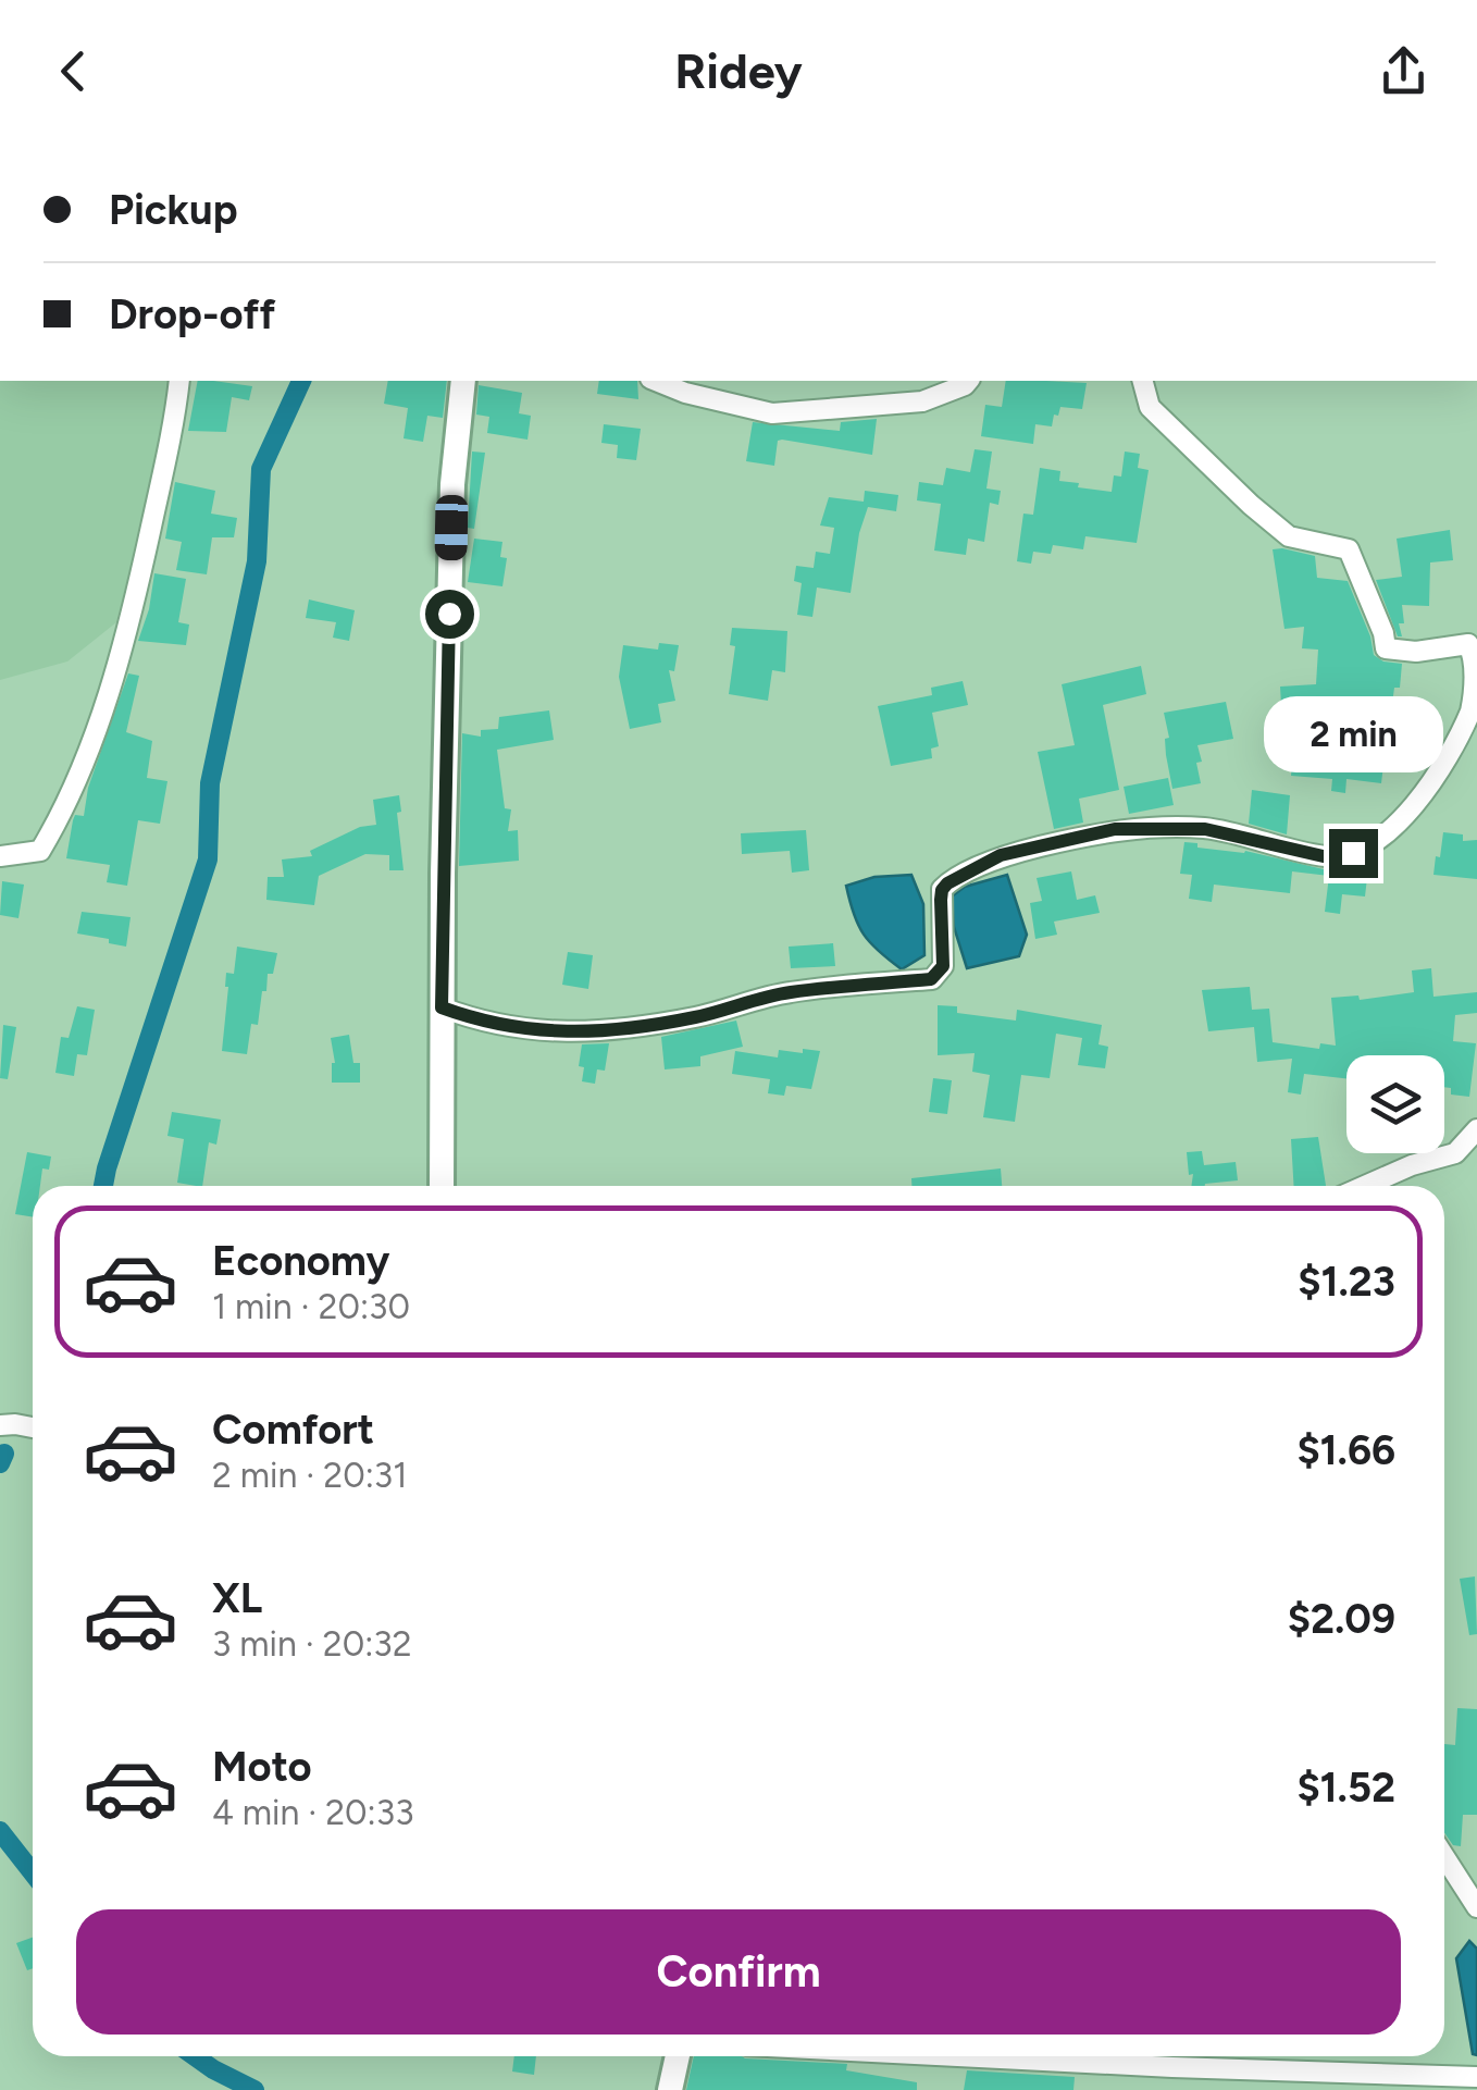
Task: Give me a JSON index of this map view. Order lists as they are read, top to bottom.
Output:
{
  "page": {
    "header": "Ridey",
    "banner": ["Pickup", "Drop-off"],
    "bubble": "2 min",
    "list": [
      {
        "name": "Economy",
        "note": "1 min · 20:30",
        "value": "$1.23"
      },
      {
        "name": "Comfort",
        "note": "2 min · 20:31",
        "value": "$1.66"
      },
      {
        "name": "XL",
        "note": "3 min · 20:32",
        "value": "$2.09"
      },
      {
        "name": "Moto",
        "note": "4 min · 20:33",
        "value": "$1.52"
      }
    ],
    "buttons": "Confirm"
  }
}
